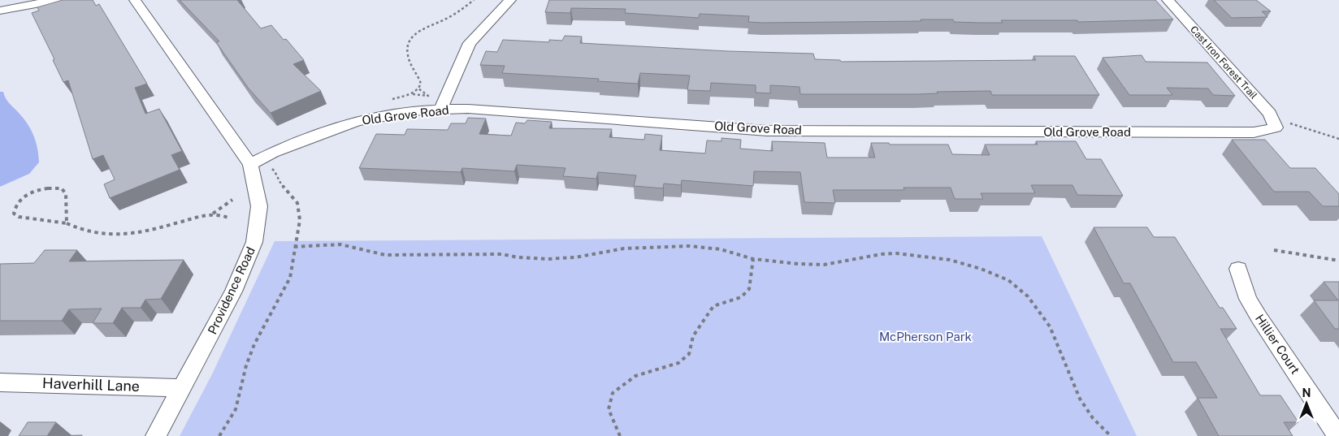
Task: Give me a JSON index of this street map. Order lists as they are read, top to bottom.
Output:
{
  "streets": {
    "street": [
      "Cast Iron Forest Trail",
      "Old Grove Road",
      "Providence Road",
      "Hillier Court",
      "Haverhill Lane"
    ]
  },
  "crossings": [
    ["Cast Iron Forest Trail", "Old Grove Road"],
    ["Old Grove Road", "Providence Road"],
    ["Providence Road", "Haverhill Lane"]
  ],
  "parks": ["McPherson Park"],
  "north": "top"
}
